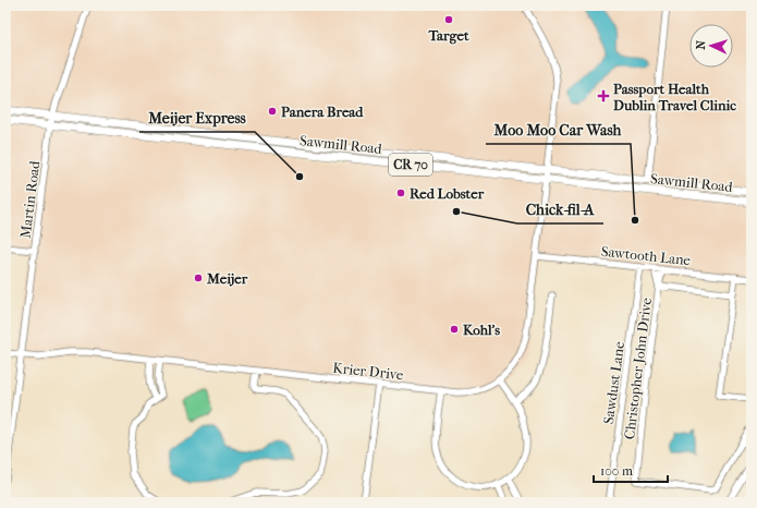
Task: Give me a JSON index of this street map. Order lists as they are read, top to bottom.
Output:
{
  "streets": {
    "main road": ["Sawmill Road", "CR 70"],
    "street": [
      "Martin Road",
      "Sawtooth Lane",
      "Christopher John Drive",
      "Krier Drive",
      "Sawdust Lane"
    ]
  },
  "crossings": [
    ["Sawmill Road", "Martin Road"],
    ["Sawmill Road", "Krier Drive"],
    ["Martin Road", "Krier Drive"],
    ["Sawtooth Lane", "Christopher John Drive"],
    ["Sawtooth Lane", "Krier Drive"],
    ["Sawtooth Lane", "Sawdust Lane"]
  ],
  "places": {
    "other": [
      "Target",
      "Panera Bread",
      "Meijer Express",
      "Red Lobster",
      "Chick-fil-A",
      "Moo Moo Car Wash",
      "Meijer",
      "Kohl's"
    ],
    "health": ["Passport Health Dublin Travel Clinic"]
  },
  "scale_bar": "100 m",
  "north": "left"
}
